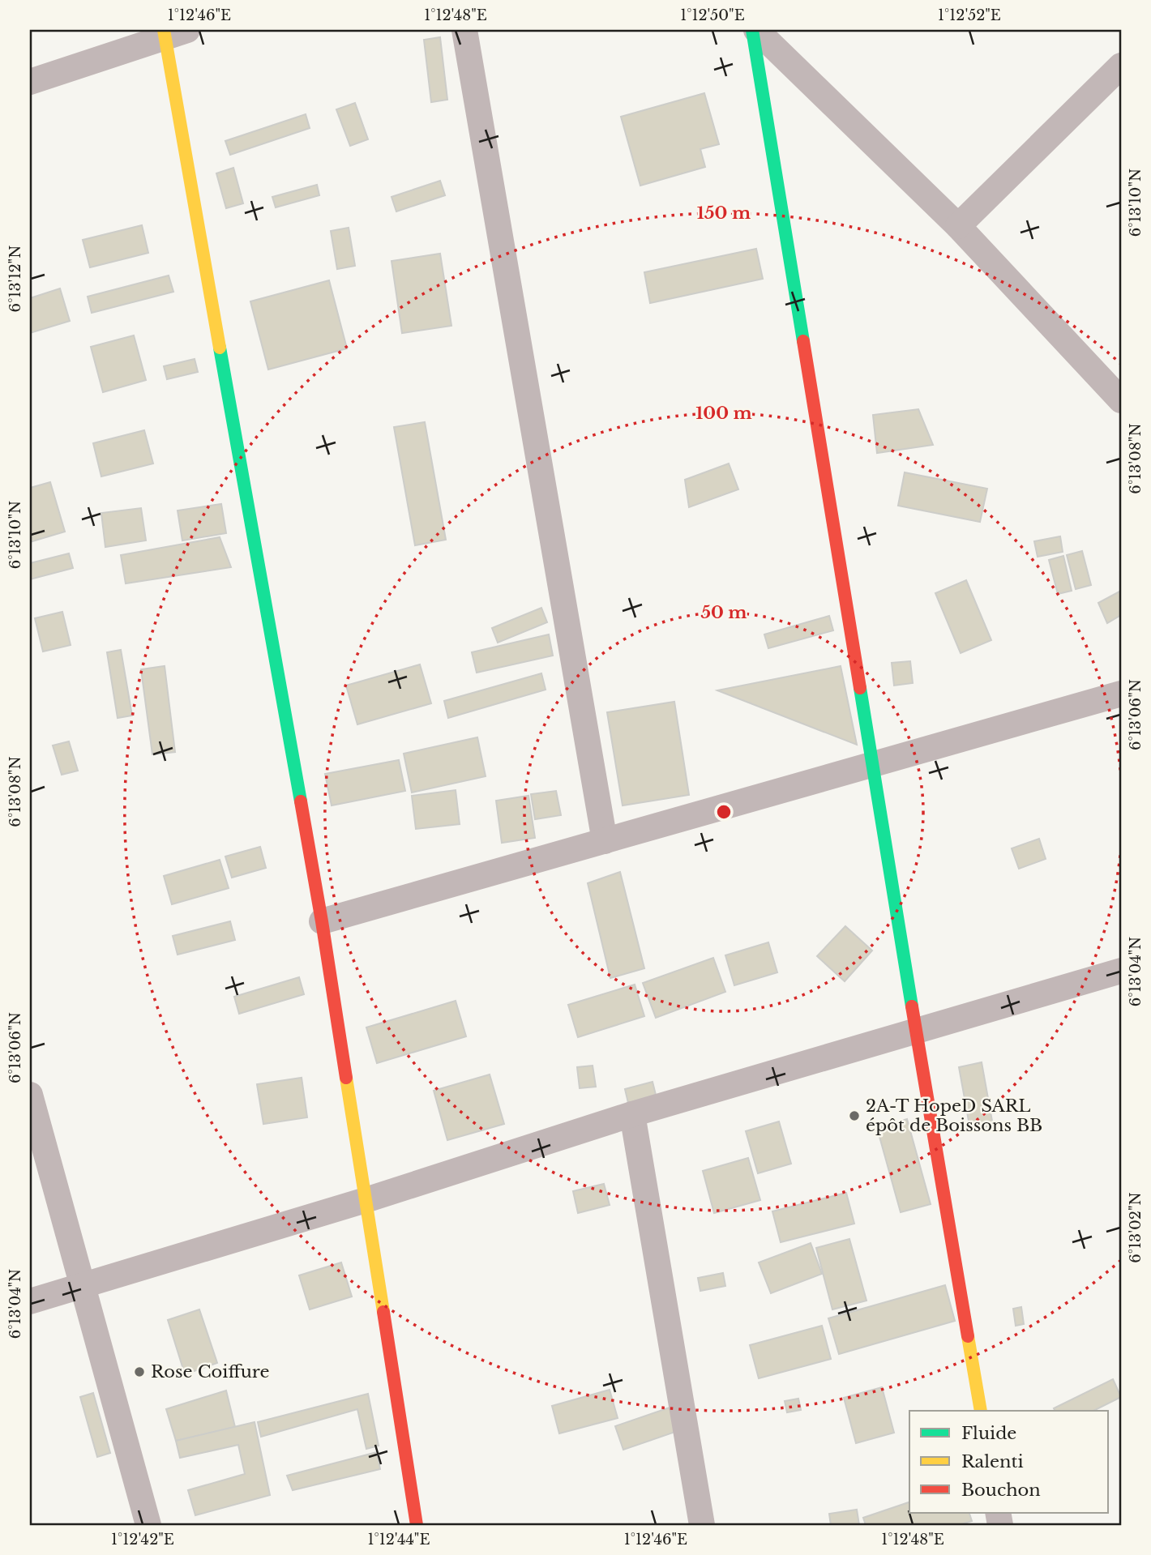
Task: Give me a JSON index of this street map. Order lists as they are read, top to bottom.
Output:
{
  "places": ["2A-T HopeD SARL épôt de Boissons BB", "Rose Coiffure"],
  "legend": ["Fluide", "Ralenti", "Bouchon"],
  "coordinates": [
    "1°12'46\"E",
    "1°12'48\"E",
    "1°12'50\"E",
    "1°12'52\"E",
    "6°13'10\"N",
    "6°13'12\"N",
    "6°13'08\"N",
    "6°13'06\"N",
    "6°13'04\"N",
    "6°13'02\"N",
    "1°12'42\"E",
    "1°12'44\"E"
  ],
  "rings": ["150 m", "100 m", "50 m"]
}
